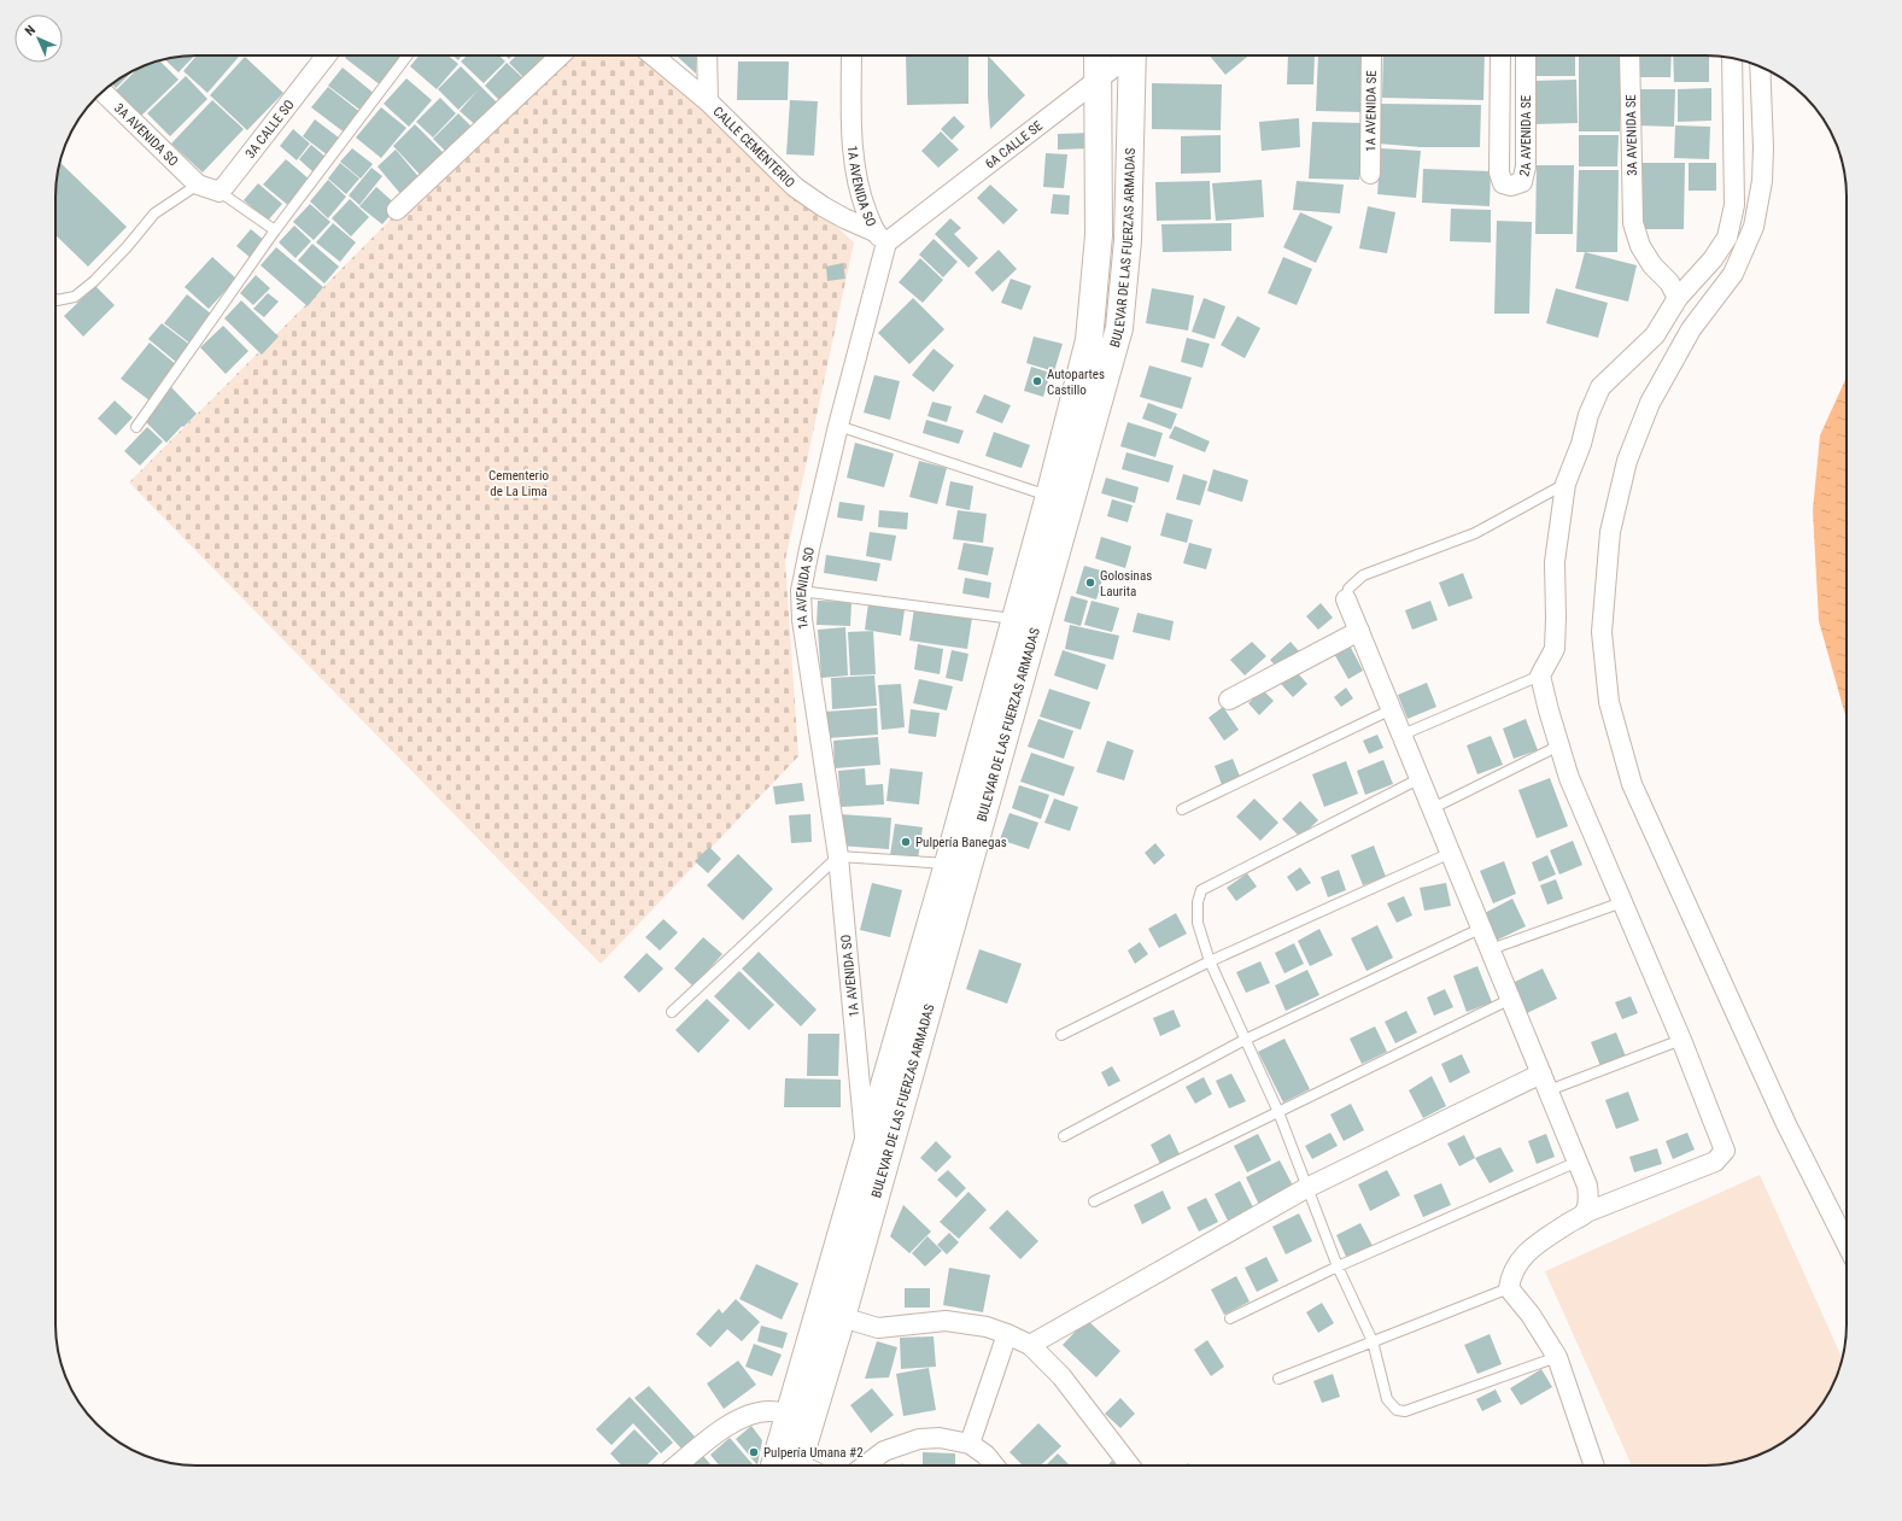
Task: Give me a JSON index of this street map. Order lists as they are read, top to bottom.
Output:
{
  "streets": {
    "street": [
      "1A AVENIDA SE",
      "3A CALLE SO",
      "3A AVENIDA SO",
      "2A AVENIDA SE",
      "3A AVENIDA SE",
      "6A CALLE SE",
      "CALLE CEMENTERIO",
      "1A AVENIDA SO",
      "BULEVAR DE LAS FUERZAS ARMADAS"
    ]
  },
  "crossings": [
    ["6A CALLE SE", "CALLE CEMENTERIO"],
    ["6A CALLE SE", "1A AVENIDA SO"],
    ["6A CALLE SE", "BULEVAR DE LAS FUERZAS ARMADAS"],
    ["CALLE CEMENTERIO", "1A AVENIDA SO"],
    ["1A AVENIDA SO", "BULEVAR DE LAS FUERZAS ARMADAS"]
  ],
  "parks": ["Cementerio de La Lima"],
  "places": [
    "Autopartes Castillo",
    "Golosinas Laurita",
    "Pulpería Banegas",
    "Pulpería Umana #2"
  ],
  "north": "top left"
}
